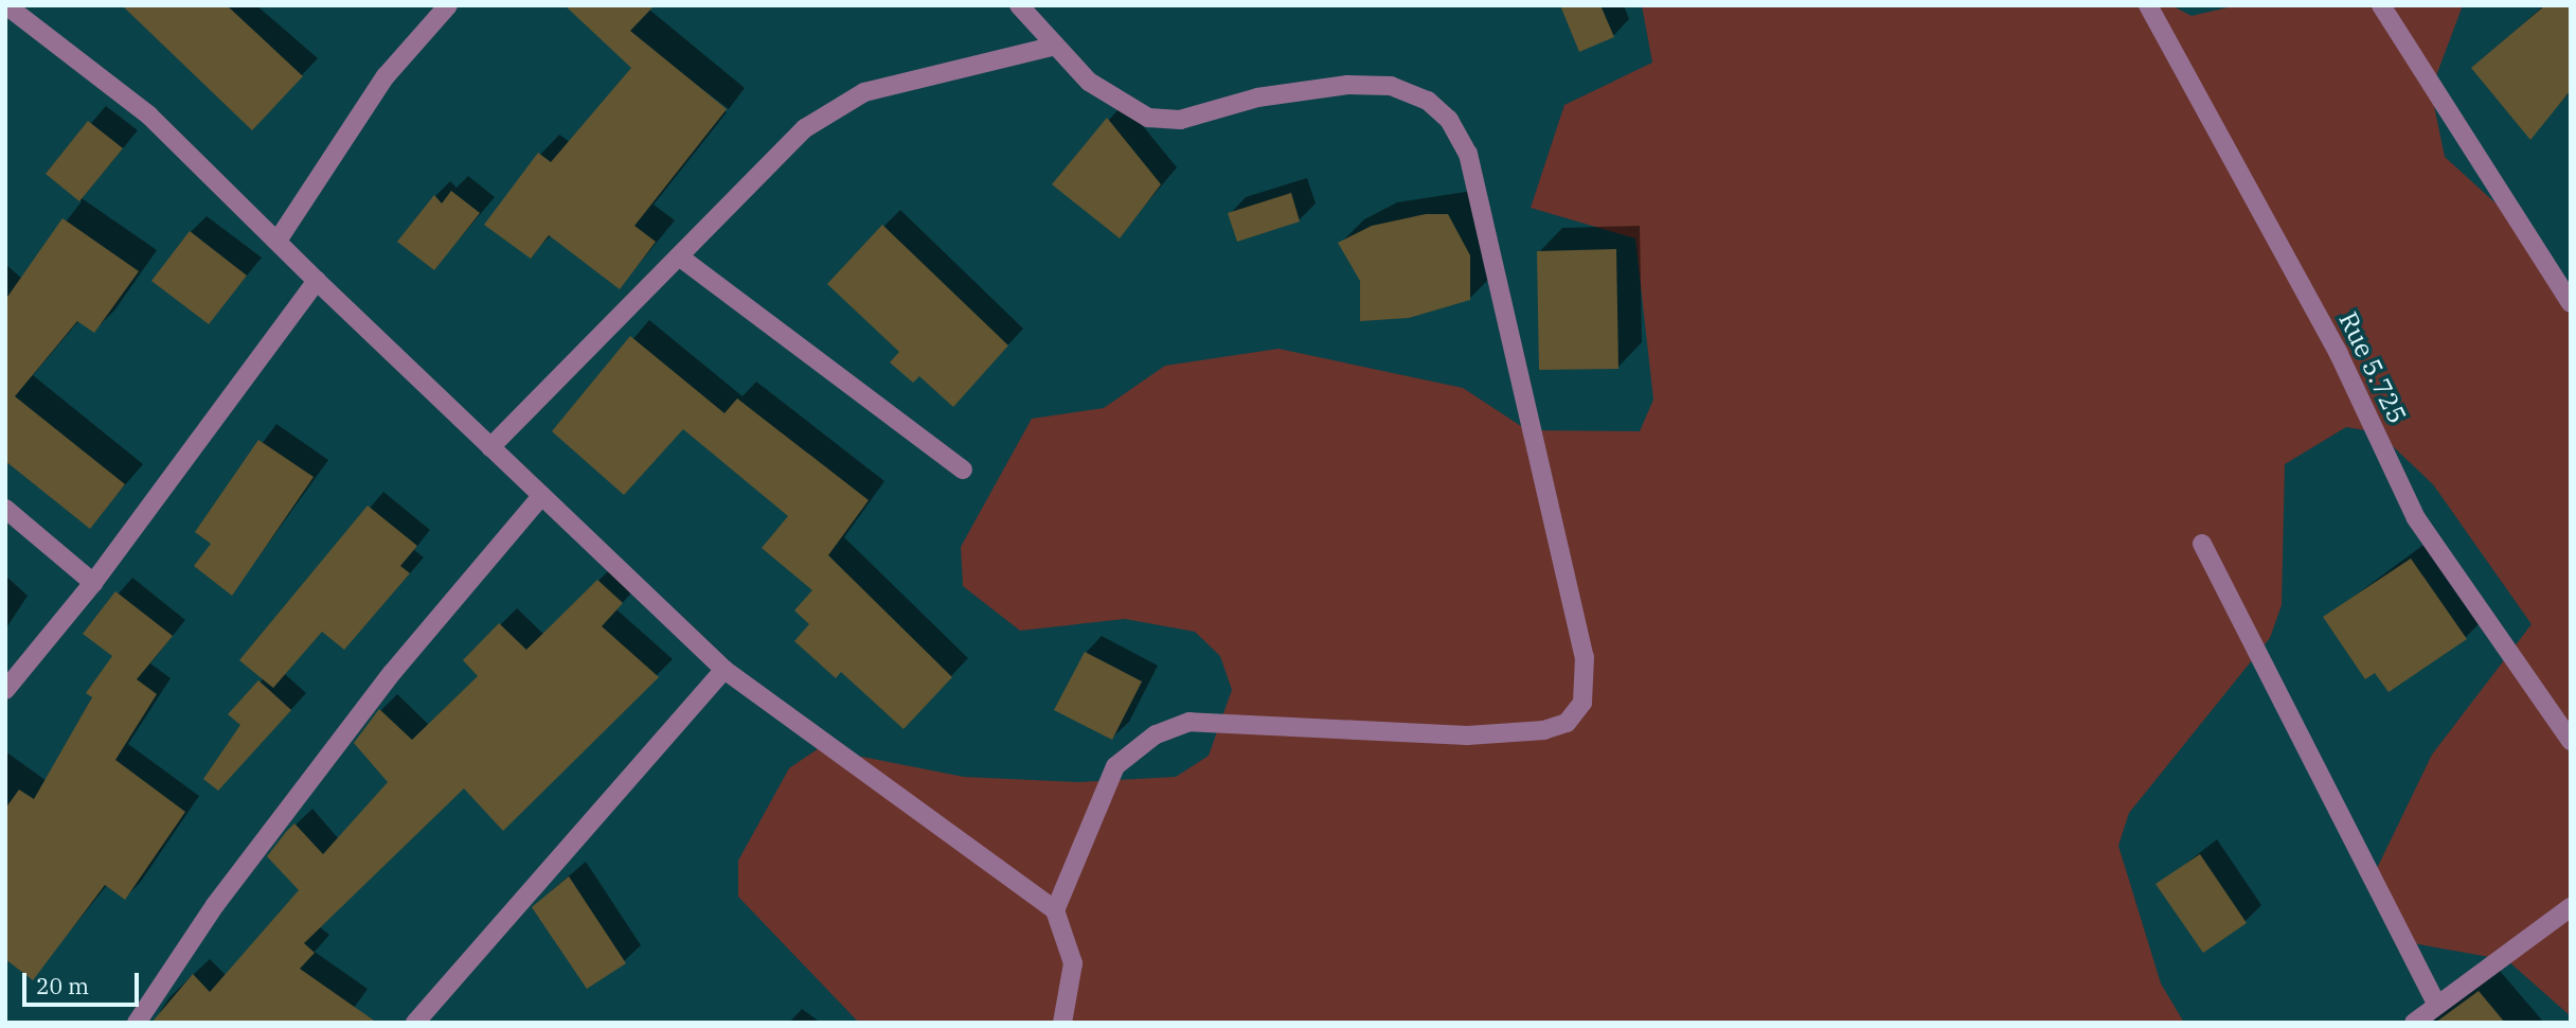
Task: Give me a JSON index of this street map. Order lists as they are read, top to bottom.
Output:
{
  "streets": {
    "street": ["Rue 5.725"]
  },
  "scale_bar": "20 m"
}
